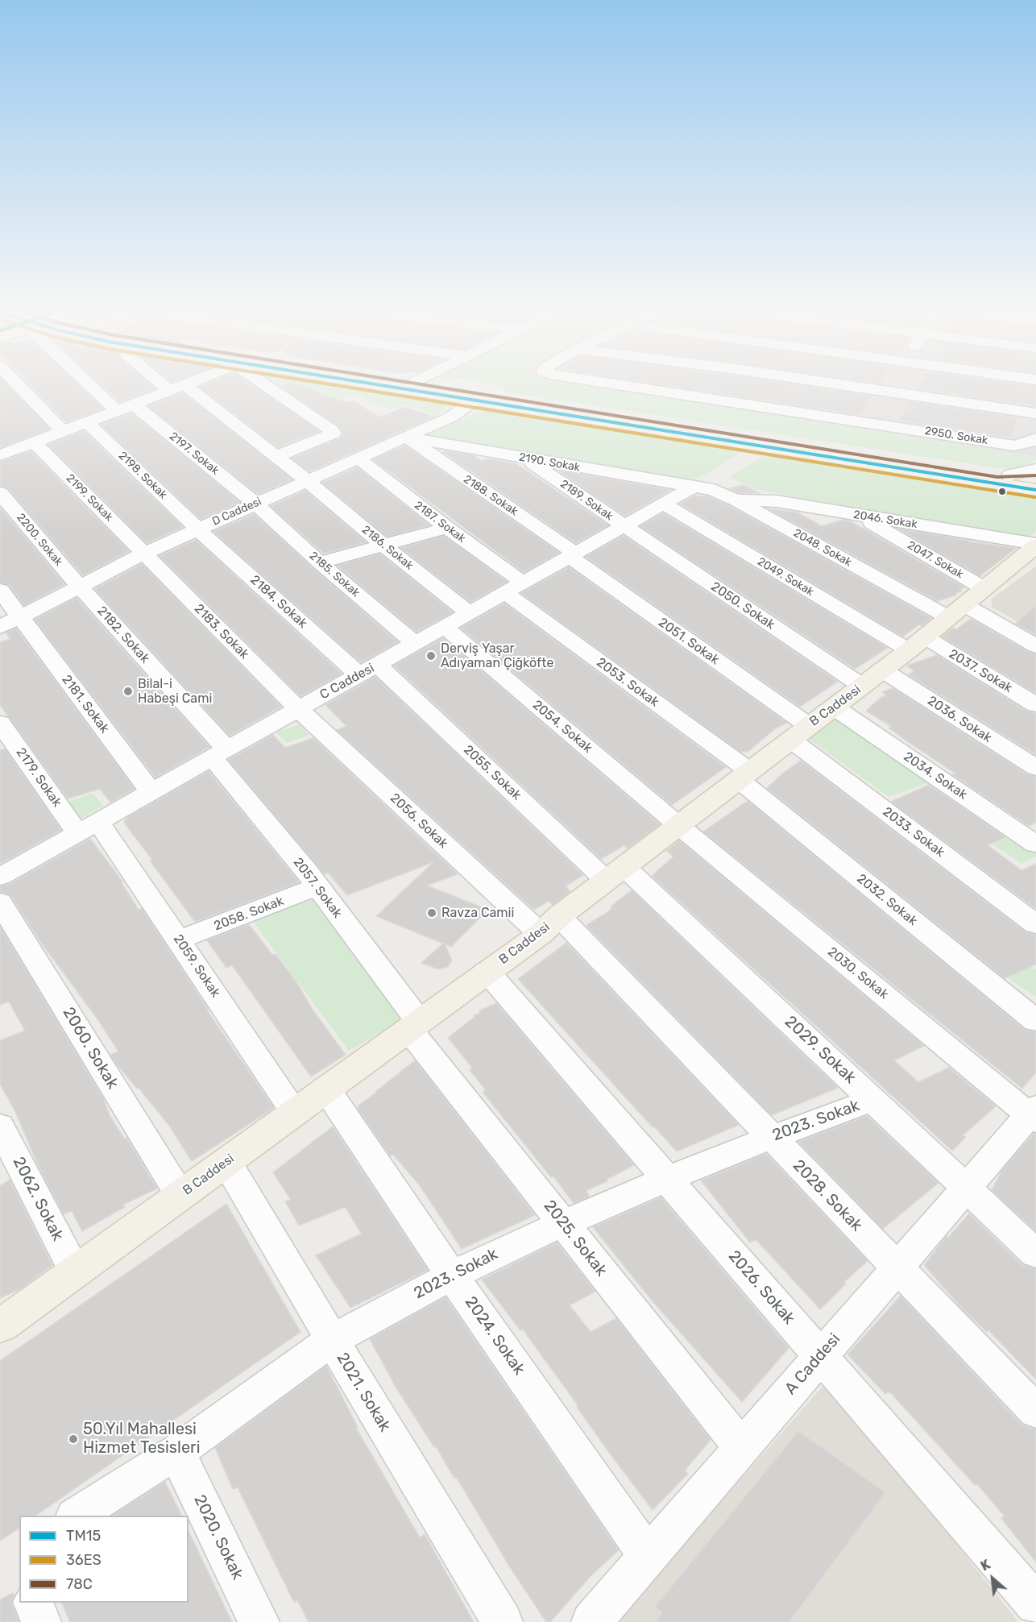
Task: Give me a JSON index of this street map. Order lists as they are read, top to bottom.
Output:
{
  "streets": {
    "main road": ["B Caddesi"],
    "street": [
      "2950. Sokak",
      "2197. Sokak",
      "2190. Sokak",
      "2198. Sokak",
      "2188. Sokak",
      "2199. Sokak",
      "2189. Sokak",
      "D Caddesi",
      "2046. Sokak",
      "2187. Sokak",
      "2200. Sokak",
      "2186. Sokak",
      "2048. Sokak",
      "2047. Sokak",
      "2185. Sokak",
      "2049. Sokak",
      "2184. Sokak",
      "2050. Sokak",
      "2183. Sokak",
      "2182. Sokak",
      "2051. Sokak",
      "2037. Sokak",
      "C Caddesi",
      "2053. Sokak",
      "2181. Sokak",
      "2036. Sokak",
      "2054. Sokak",
      "2055. Sokak",
      "2034. Sokak",
      "2179. Sokak",
      "2056. Sokak",
      "2033. Sokak",
      "2057. Sokak",
      "2032. Sokak",
      "2058. Sokak",
      "2059. Sokak",
      "2030. Sokak",
      "2060. Sokak",
      "2029. Sokak",
      "2023. Sokak",
      "2028. Sokak",
      "2062. Sokak",
      "2025. Sokak",
      "2026. Sokak",
      "2024. Sokak",
      "A Caddesi",
      "2021. Sokak",
      "2020. Sokak"
    ]
  },
  "crossings": [
    ["2197. Sokak", "D Caddesi"],
    ["2197. Sokak", "2185. Sokak"],
    ["2190. Sokak", "2188. Sokak"],
    ["2190. Sokak", "2189. Sokak"],
    ["2190. Sokak", "D Caddesi"],
    ["2190. Sokak", "2048. Sokak"],
    ["2190. Sokak", "C Caddesi"],
    ["2198. Sokak", "D Caddesi"],
    ["2198. Sokak", "2184. Sokak"],
    ["2188. Sokak", "D Caddesi"],
    ["2188. Sokak", "2051. Sokak"],
    ["2188. Sokak", "C Caddesi"],
    ["2199. Sokak", "D Caddesi"],
    ["2199. Sokak", "2183. Sokak"],
    ["2189. Sokak", "2050. Sokak"],
    ["2189. Sokak", "C Caddesi"],
    ["D Caddesi", "2187. Sokak"],
    ["D Caddesi", "2200. Sokak"],
    ["D Caddesi", "2186. Sokak"],
    ["D Caddesi", "2185. Sokak"],
    ["D Caddesi", "2184. Sokak"],
    ["D Caddesi", "2183. Sokak"],
    ["D Caddesi", "2182. Sokak"],
    ["D Caddesi", "2181. Sokak"],
    ["2046. Sokak", "2048. Sokak"],
    ["2046. Sokak", "2047. Sokak"],
    ["2046. Sokak", "B Caddesi"],
    ["2187. Sokak", "C Caddesi"],
    ["2187. Sokak", "2053. Sokak"],
    ["2200. Sokak", "2182. Sokak"],
    ["2186. Sokak", "C Caddesi"],
    ["2048. Sokak", "2047. Sokak"],
    ["2048. Sokak", "C Caddesi"],
    ["2048. Sokak", "B Caddesi"],
    ["2047. Sokak", "B Caddesi"],
    ["2185. Sokak", "C Caddesi"],
    ["2049. Sokak", "2037. Sokak"],
    ["2049. Sokak", "C Caddesi"],
    ["2049. Sokak", "B Caddesi"],
    ["2184. Sokak", "C Caddesi"],
    ["2184. Sokak", "2055. Sokak"],
    ["2050. Sokak", "C Caddesi"],
    ["2050. Sokak", "B Caddesi"],
    ["2050. Sokak", "2036. Sokak"],
    ["2183. Sokak", "C Caddesi"],
    ["2183. Sokak", "2056. Sokak"],
    ["2182. Sokak", "C Caddesi"],
    ["2182. Sokak", "2057. Sokak"],
    ["2051. Sokak", "C Caddesi"],
    ["2051. Sokak", "B Caddesi"],
    ["2051. Sokak", "2033. Sokak"],
    ["2037. Sokak", "B Caddesi"],
    ["C Caddesi", "2053. Sokak"],
    ["C Caddesi", "2181. Sokak"],
    ["C Caddesi", "2054. Sokak"],
    ["C Caddesi", "2055. Sokak"],
    ["C Caddesi", "2179. Sokak"],
    ["C Caddesi", "2056. Sokak"],
    ["C Caddesi", "2057. Sokak"],
    ["C Caddesi", "2059. Sokak"],
    ["2053. Sokak", "B Caddesi"],
    ["2053. Sokak", "2032. Sokak"],
    ["B Caddesi", "2036. Sokak"],
    ["B Caddesi", "2054. Sokak"],
    ["B Caddesi", "2055. Sokak"],
    ["B Caddesi", "2034. Sokak"],
    ["B Caddesi", "2056. Sokak"],
    ["B Caddesi", "2033. Sokak"],
    ["B Caddesi", "2057. Sokak"],
    ["B Caddesi", "2032. Sokak"],
    ["B Caddesi", "2059. Sokak"],
    ["B Caddesi", "2030. Sokak"],
    ["B Caddesi", "2060. Sokak"],
    ["B Caddesi", "2029. Sokak"],
    ["B Caddesi", "2028. Sokak"],
    ["B Caddesi", "2062. Sokak"],
    ["B Caddesi", "2025. Sokak"],
    ["B Caddesi", "2026. Sokak"],
    ["B Caddesi", "2024. Sokak"],
    ["B Caddesi", "2021. Sokak"],
    ["2054. Sokak", "2030. Sokak"],
    ["2055. Sokak", "2029. Sokak"],
    ["2179. Sokak", "2059. Sokak"],
    ["2056. Sokak", "2028. Sokak"],
    ["2057. Sokak", "2058. Sokak"],
    ["2057. Sokak", "2025. Sokak"],
    ["2058. Sokak", "2059. Sokak"],
    ["2030. Sokak", "A Caddesi"],
    ["2029. Sokak", "2023. Sokak"],
    ["2029. Sokak", "A Caddesi"],
    ["2023. Sokak", "2028. Sokak"],
    ["2023. Sokak", "2025. Sokak"],
    ["2023. Sokak", "2026. Sokak"],
    ["2023. Sokak", "2024. Sokak"],
    ["2023. Sokak", "2021. Sokak"],
    ["2023. Sokak", "2020. Sokak"],
    ["2028. Sokak", "A Caddesi"],
    ["2025. Sokak", "A Caddesi"],
    ["2026. Sokak", "A Caddesi"],
    ["2024. Sokak", "A Caddesi"]
  ],
  "places": [
    "Derviş Yaşar Adıyaman Çiğköfte",
    "Bilal-i Habeşi Cami",
    "Ravza Camii",
    "50.Yıl Mahallesi Hizmet Tesisleri"
  ],
  "lines": ["transit line TM15", "transit line 36ES", "transit line 78C"],
  "legend": ["TM15", "36ES", "78C"],
  "north": "top left"
}
